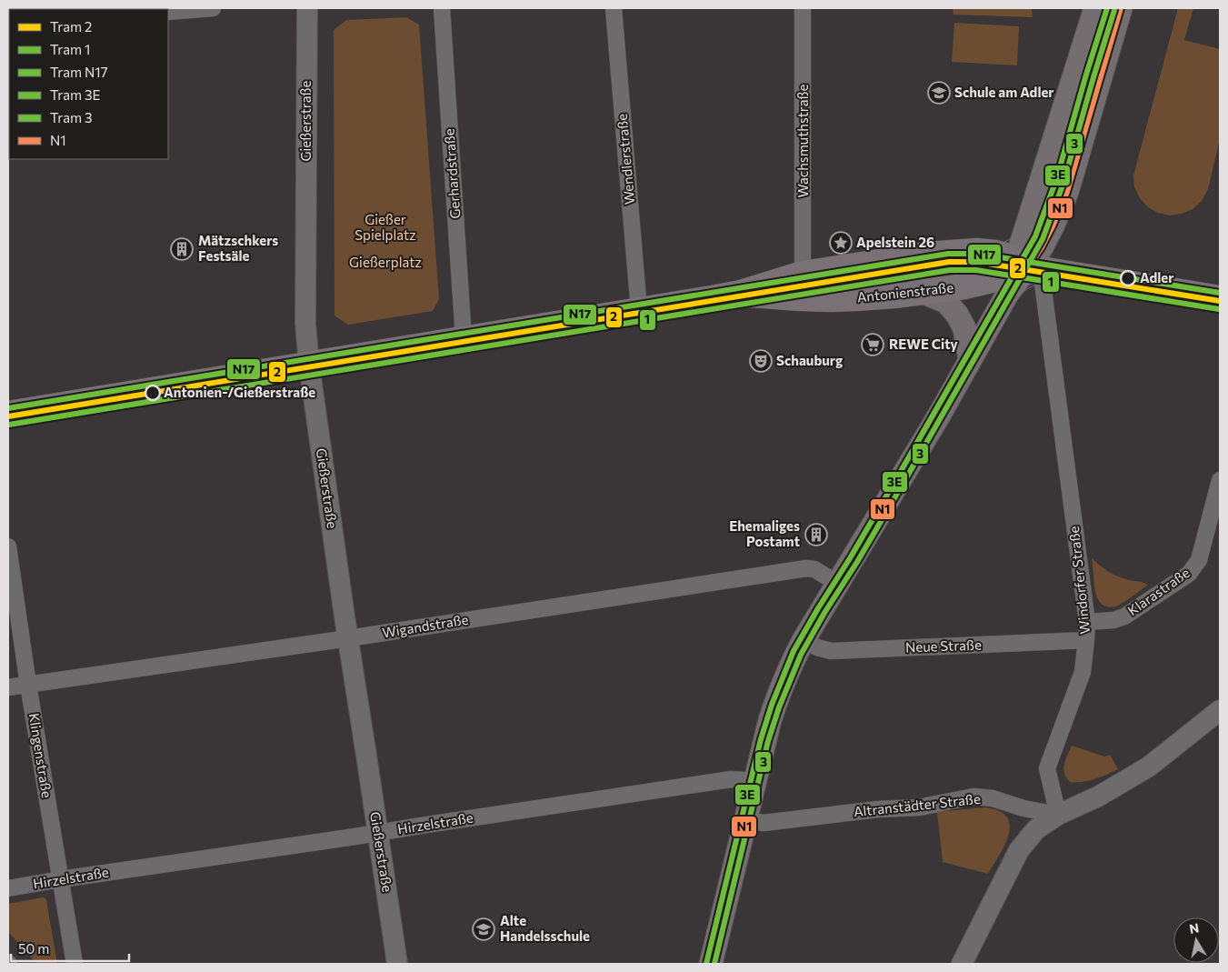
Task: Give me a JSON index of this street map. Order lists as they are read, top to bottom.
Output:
{
  "streets": {
    "main road": ["Antonienstraße"],
    "street": [
      "Gießerstraße",
      "Wachsmuthstraße",
      "Wendlerstraße",
      "Gerhardstraße",
      "Windorfer Straße",
      "Klarastraße",
      "Wigandstraße",
      "Neue Straße",
      "Klingenstraße",
      "Altranstädter Straße",
      "Hirzelstraße"
    ]
  },
  "crossings": [
    ["Gießerstraße", "Antonienstraße"],
    ["Gießerstraße", "Wigandstraße"],
    ["Gießerstraße", "Hirzelstraße"],
    ["Wachsmuthstraße", "Antonienstraße"],
    ["Wendlerstraße", "Antonienstraße"],
    ["Gerhardstraße", "Antonienstraße"],
    ["Antonienstraße", "Windorfer Straße"],
    ["Windorfer Straße", "Klarastraße"],
    ["Windorfer Straße", "Neue Straße"],
    ["Windorfer Straße", "Altranstädter Straße"],
    ["Wigandstraße", "Klingenstraße"],
    ["Klingenstraße", "Hirzelstraße"]
  ],
  "parks": ["Gießer Spielplatz", "Gießerplatz"],
  "places": {
    "school or university": ["Schule am Adler", "Alte Handelsschule"],
    "place": ["Apelstein 26"],
    "building": ["Mätzschkers Festsäle", "Ehemaliges Postamt"],
    "other": ["Adler", "Antonien-/Gießerstraße"],
    "supermarket": ["REWE City"],
    "theatre": ["Schauburg"]
  },
  "lines": [
    "tram line 3E",
    "transit line N1",
    "tram line 3",
    "tram line N17",
    "tram line 2",
    "tram line 1"
  ],
  "legend": [
    "Tram 2",
    "Tram 1",
    "Tram N17",
    "Tram 3E",
    "Tram 3",
    "N1"
  ],
  "scale_bar": "50 m",
  "north": "top"
}
